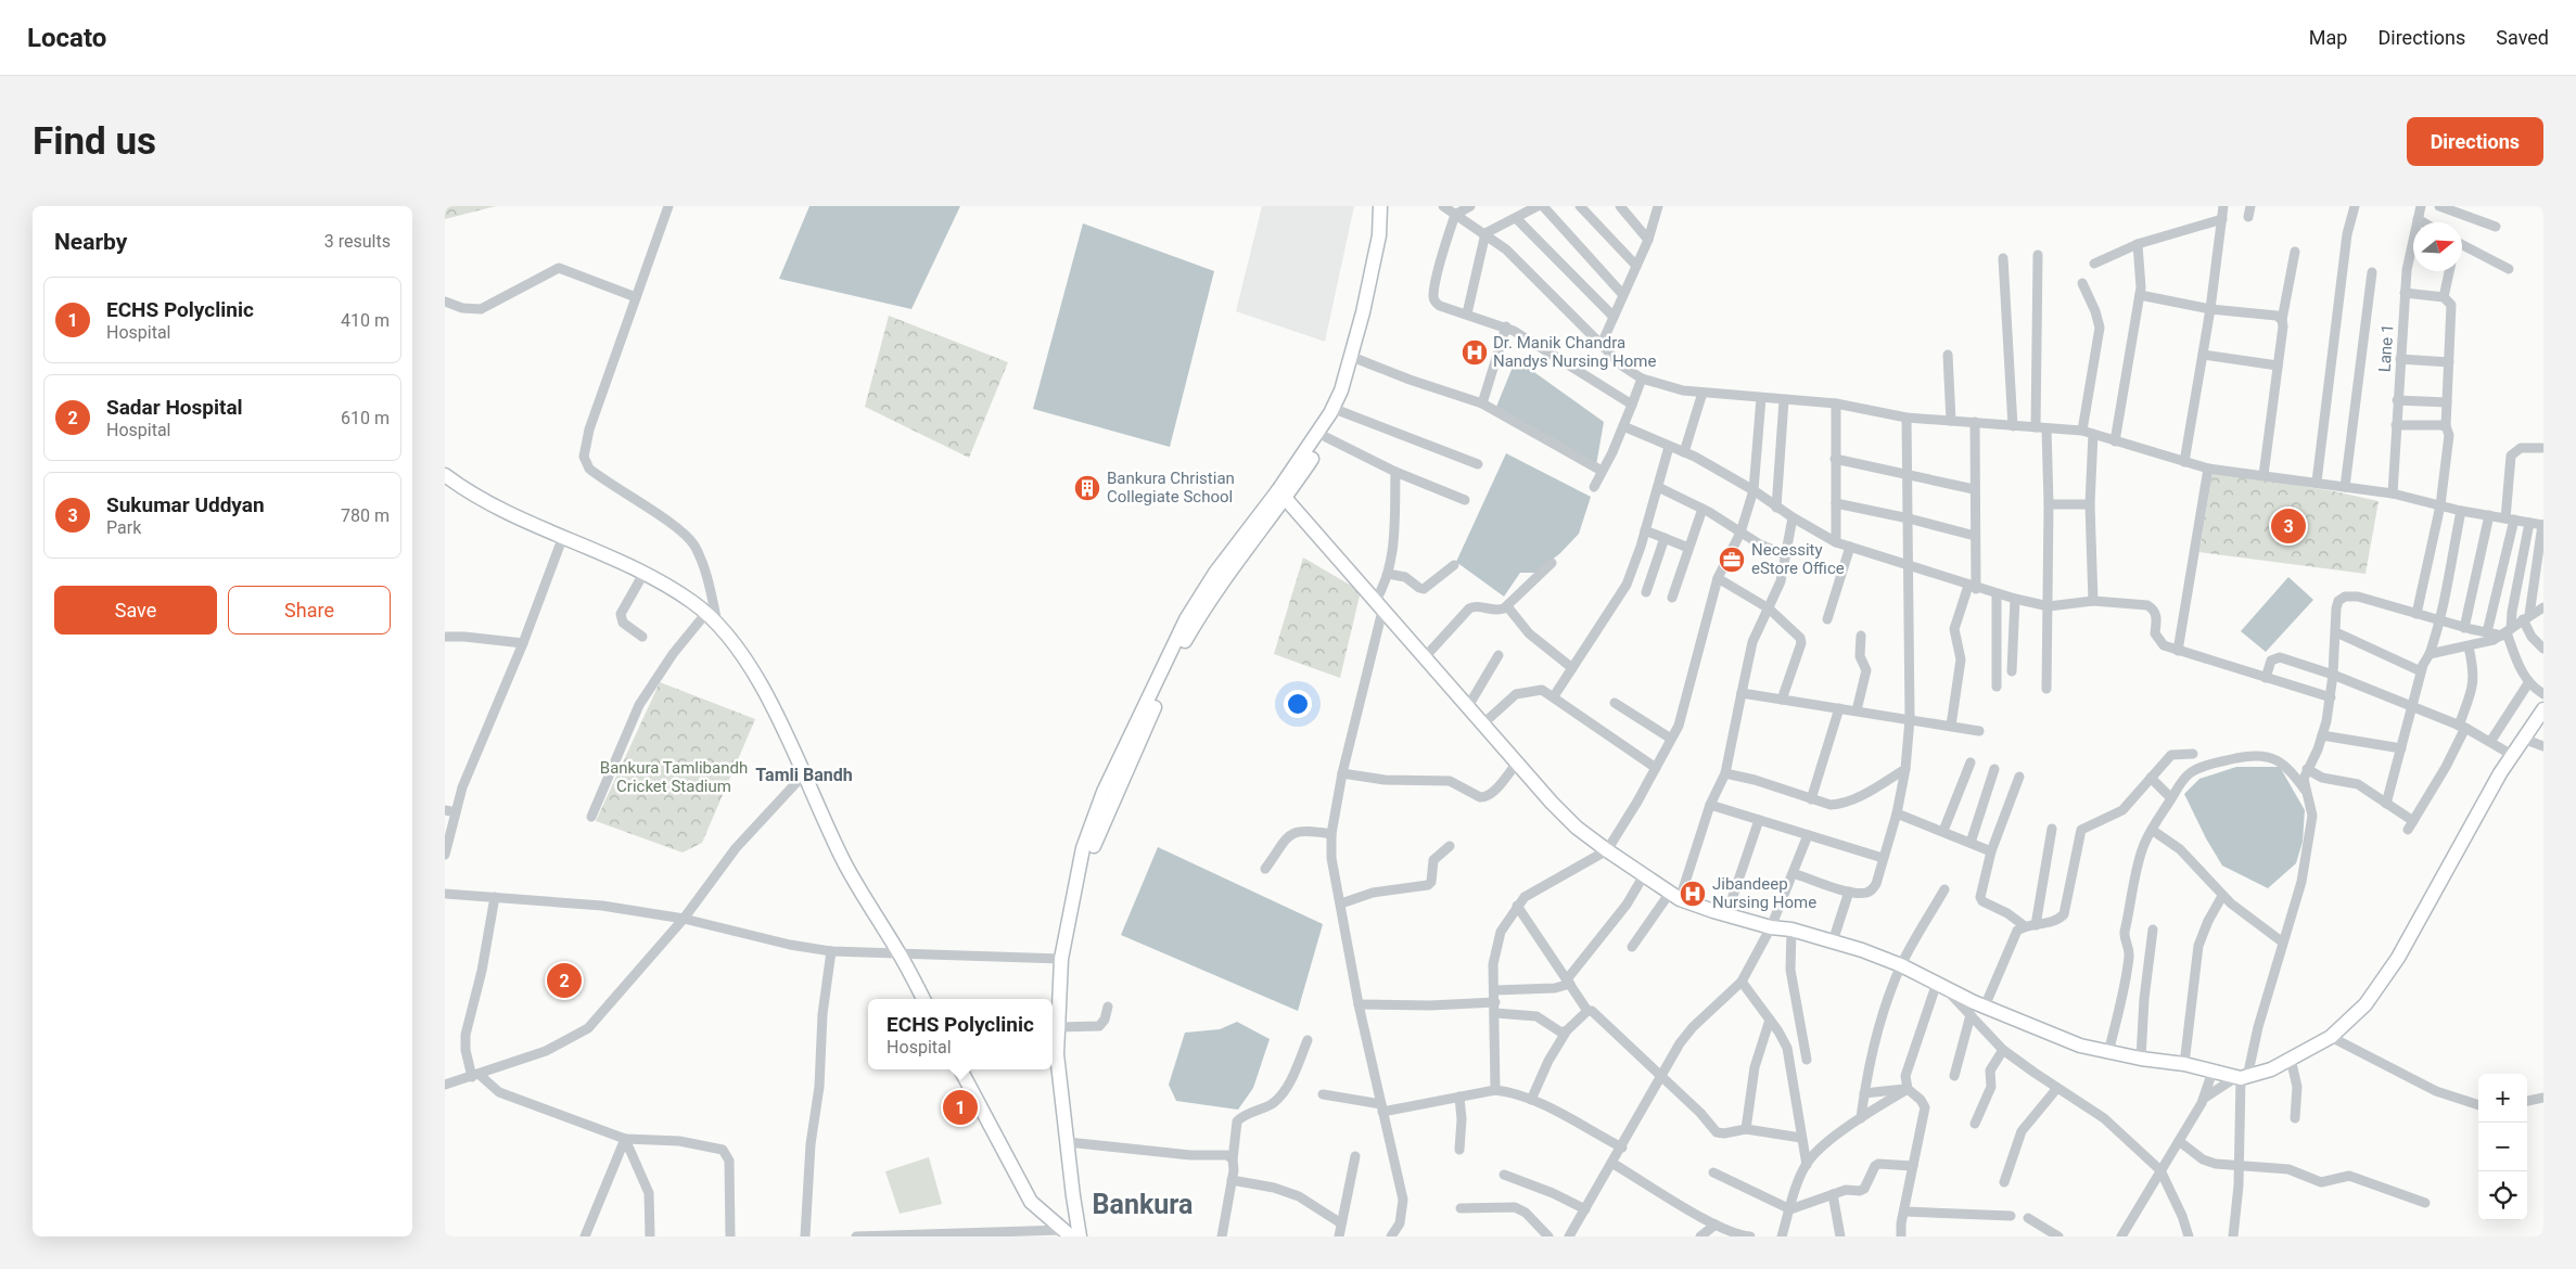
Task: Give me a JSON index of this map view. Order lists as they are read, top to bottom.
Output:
{
  "streets": {
    "street": ["Lane 1"]
  },
  "districts": ["Tamli Bandh", "Bankura"],
  "parks": ["Bankura Tamlibandh Cricket Stadium"],
  "places": {
    "hospital": ["Dr. Manik Chandra Nandys Nursing Home", "Jibandeep Nursing Home"],
    "building": ["Bankura Christian Collegiate School"],
    "office": ["Necessity eStore Office"]
  },
  "north": "right",
  "page": {
    "header": "Locato",
    "nav": ["Map", "Directions", "Saved"],
    "buttons": [
      "Directions",
      ["Save", "Share"]
    ],
    "title": "Find us",
    "heading": ["Nearby", "3 results"],
    "list": [
      {
        "mark": "1",
        "name": "ECHS Polyclinic",
        "note": "Hospital",
        "value": "410 m"
      },
      {
        "mark": "2",
        "name": "Sadar Hospital",
        "note": "Hospital",
        "value": "610 m"
      },
      {
        "mark": "3",
        "name": "Sukumar Uddyan",
        "note": "Park",
        "value": "780 m"
      }
    ],
    "pins": ["3", "2", "1"],
    "popup": ["ECHS Polyclinic", "Hospital"],
    "map_buttons": ["+", "−"]
  }
}
